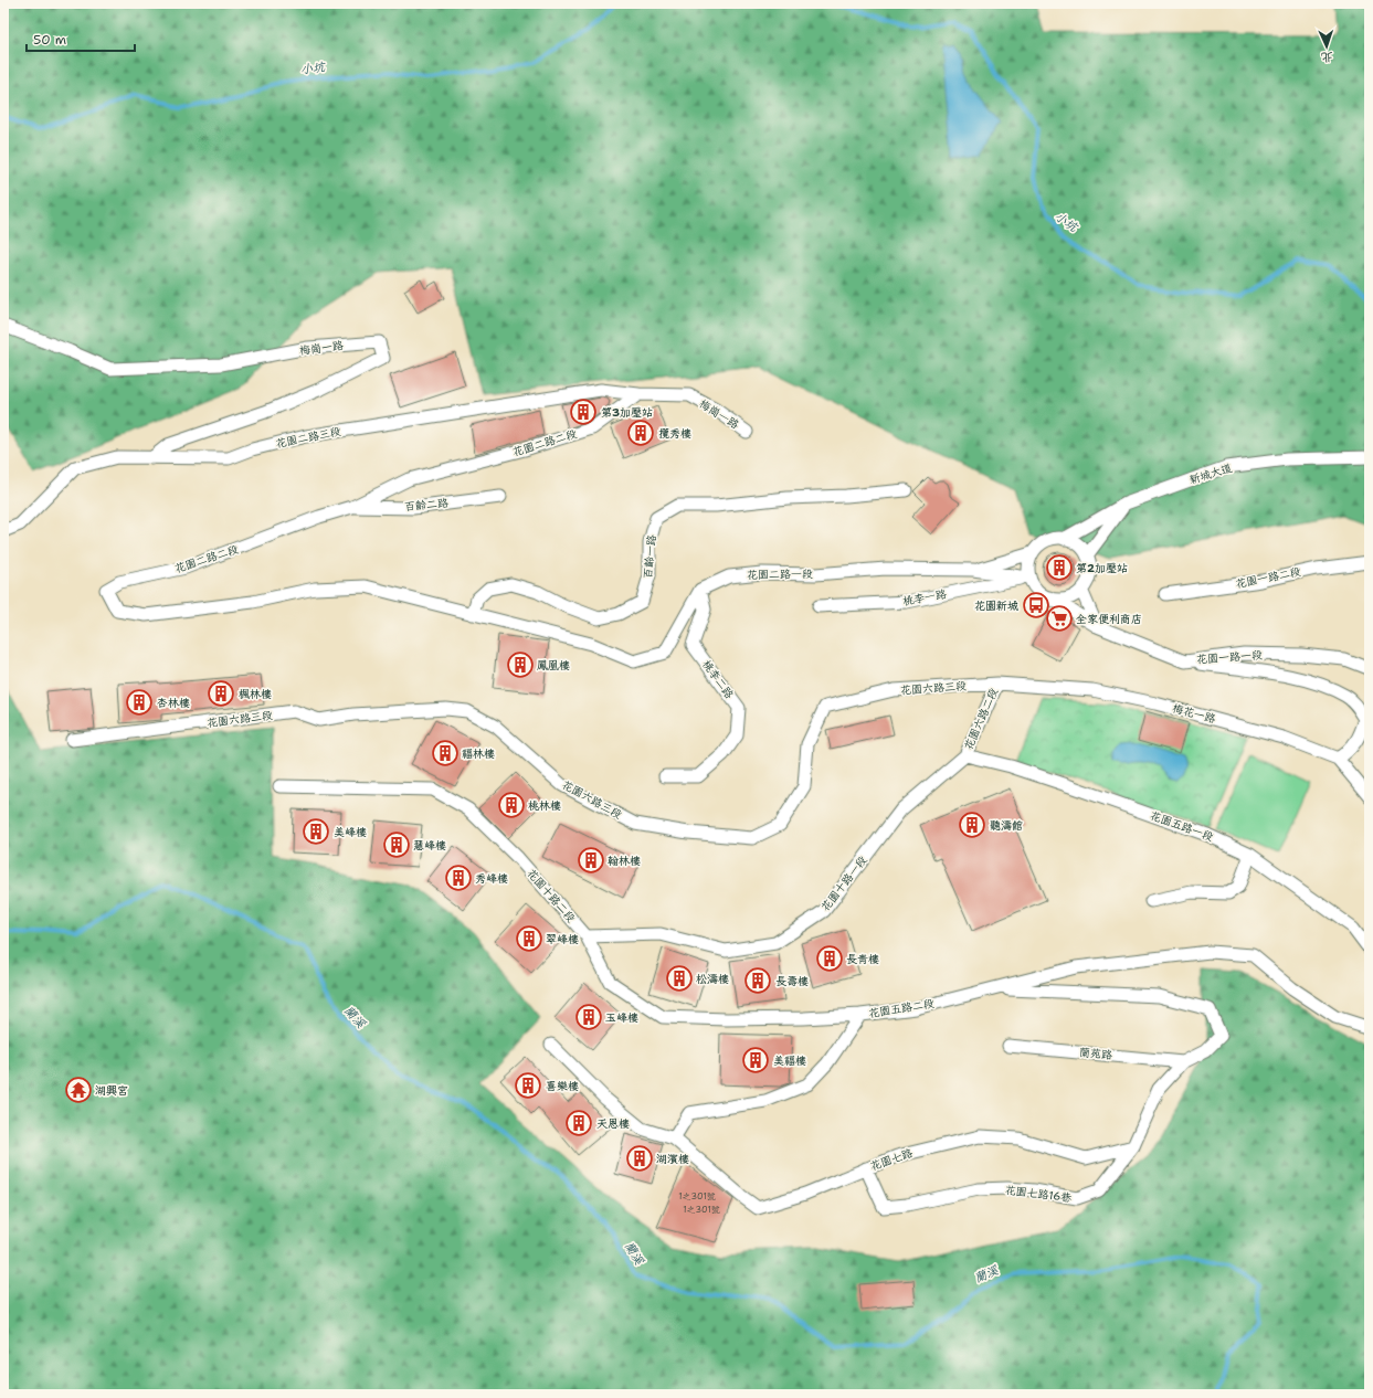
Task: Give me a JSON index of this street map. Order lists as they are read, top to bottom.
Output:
{
  "streets": {
    "street": [
      "梅崗一路",
      "花園二路三段",
      "花園二路二段",
      "新城大道",
      "百齡二路",
      "百齡一路",
      "花園二路一段",
      "花園一路二段",
      "桃李一路",
      "花園一路一段",
      "桃李二路",
      "花園六路三段",
      "梅花一路",
      "花園六路二段",
      "花園五路一段",
      "花園十路一段",
      "花園十路二段",
      "花園五路二段",
      "蘭苑路",
      "花園七路",
      "花園七路16巷"
    ]
  },
  "crossings": [
    ["梅崗一路", "花園二路三段"],
    ["梅崗一路", "花園二路二段"],
    ["花園二路三段", "花園二路二段"],
    ["花園二路二段", "百齡二路"],
    ["花園二路二段", "百齡一路"],
    ["新城大道", "花園二路一段"],
    ["新城大道", "桃李一路"],
    ["新城大道", "花園一路一段"],
    ["花園二路一段", "桃李一路"],
    ["花園二路一段", "花園一路一段"],
    ["花園二路一段", "桃李二路"],
    ["桃李一路", "花園一路一段"],
    ["花園六路三段", "梅花一路"],
    ["花園六路三段", "花園六路二段"],
    ["梅花一路", "花園六路二段"],
    ["花園六路二段", "花園五路一段"],
    ["花園六路二段", "花園十路一段"],
    ["花園五路一段", "花園十路一段"],
    ["花園十路一段", "花園十路二段"],
    ["花園十路二段", "花園五路二段"],
    ["花園五路二段", "花園七路"],
    ["花園七路", "花園七路16巷"]
  ],
  "water": ["小坑", "蘭溪"],
  "places": {
    "building": [
      "第3加壓站",
      "攬秀樓",
      "第2加壓站",
      "鳳凰樓",
      "楓林樓",
      "杏林樓",
      "福林樓",
      "桃林樓",
      "聽濤館",
      "美峰樓",
      "慧峰樓",
      "翰林樓",
      "秀峰樓",
      "翠峰樓",
      "長青樓",
      "松濤樓",
      "長壽樓",
      "玉峰樓",
      "美福樓",
      "喜樂樓",
      "天恩樓",
      "湖濱樓"
    ],
    "bus stop": ["花園新城"],
    "supermarket": ["全家便利商店"],
    "temple": ["湖興宮"]
  },
  "house_numbers": ["1之301號", "1之301號"],
  "scale_bar": "50 m",
  "north": "bottom"
}
